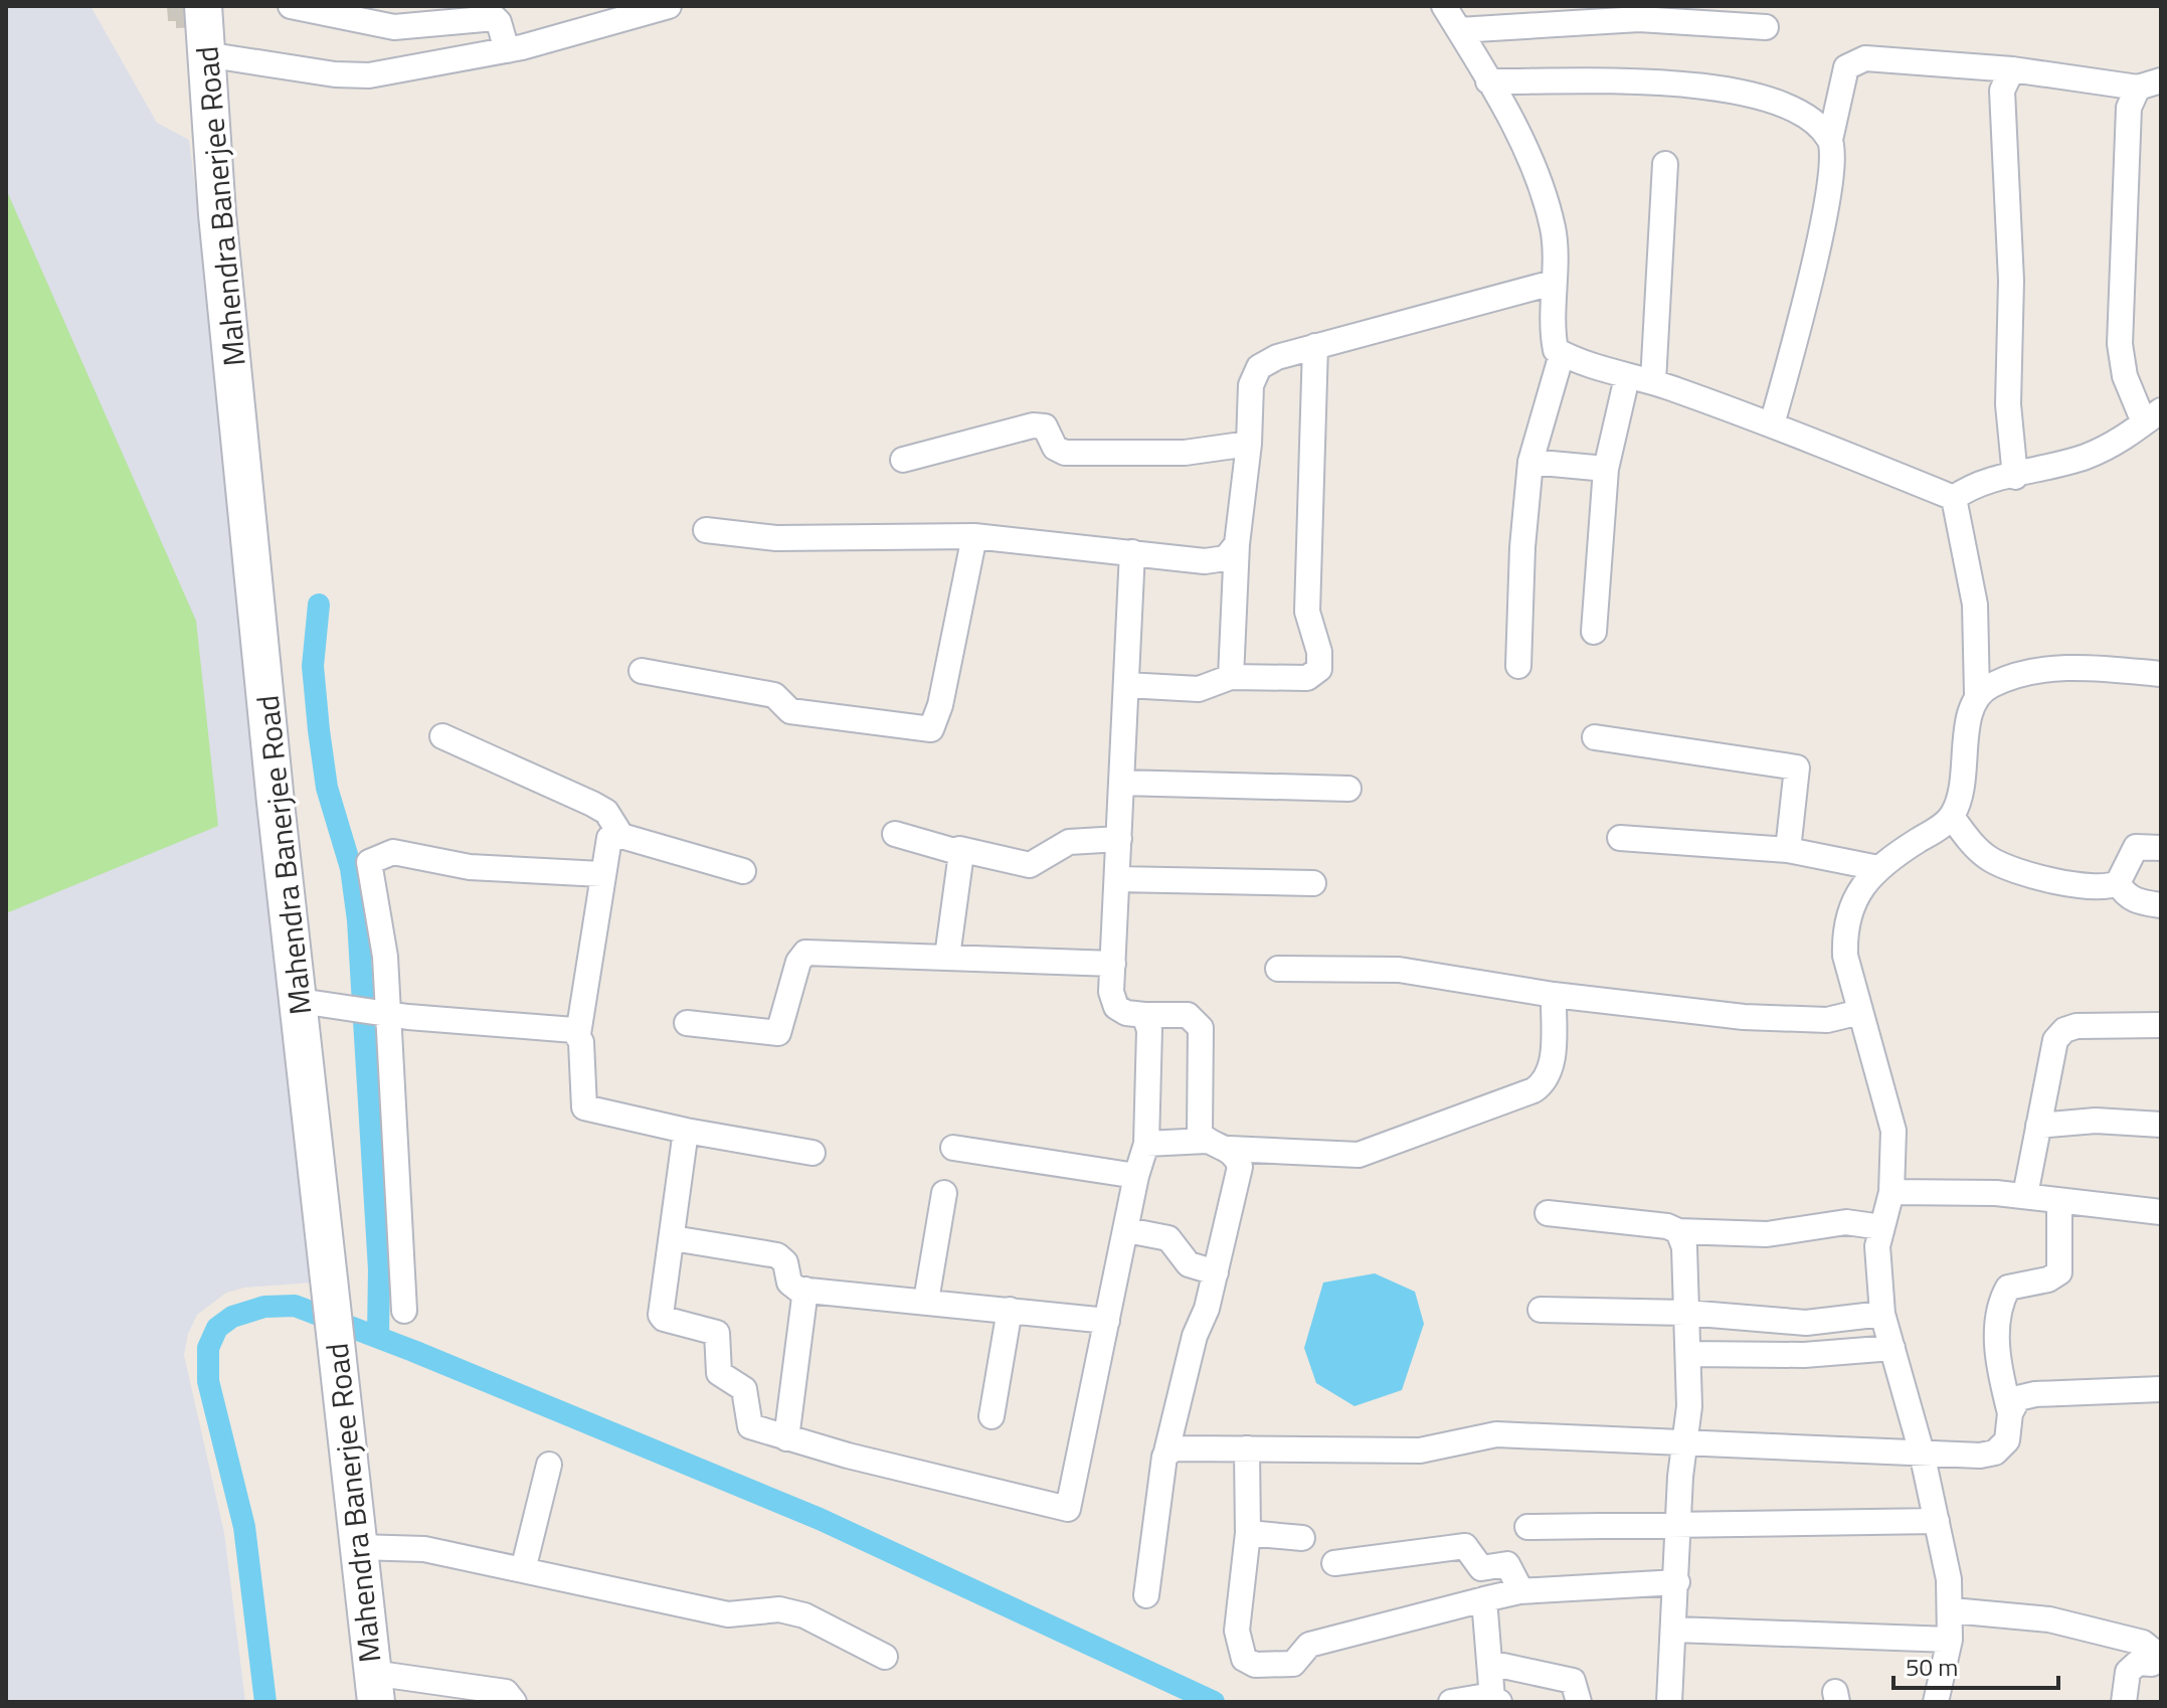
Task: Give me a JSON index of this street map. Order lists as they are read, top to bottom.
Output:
{
  "streets": {
    "street": ["Mahendra Banerjee Road"]
  },
  "scale_bar": "50 m"
}
